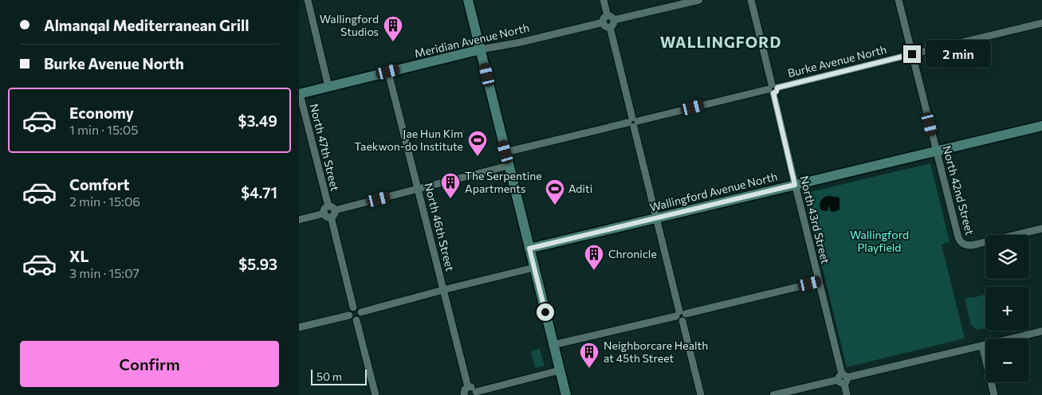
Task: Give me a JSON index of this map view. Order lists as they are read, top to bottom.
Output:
{
  "streets": {
    "street": [
      "Meridian Avenue North",
      "Burke Avenue North",
      "North 47th Street",
      "North 42nd Street",
      "Wallingford Avenue North",
      "North 43rd Street",
      "North 46th Street"
    ]
  },
  "crossings": [
    ["Meridian Avenue North", "North 47th Street"],
    ["Meridian Avenue North", "North 46th Street"],
    ["Burke Avenue North", "North 42nd Street"],
    ["Burke Avenue North", "North 43rd Street"],
    ["North 42nd Street", "Wallingford Avenue North"],
    ["Wallingford Avenue North", "North 43rd Street"]
  ],
  "districts": ["WALLINGFORD"],
  "parks": ["Wallingford Playfield"],
  "places": {
    "building": [
      "Wallingford Studios",
      "The Serpentine Apartments",
      "Chronicle",
      "Neighborcare Health at 45th Street"
    ],
    "sports": ["Jae Hun Kim Taekwon-do Institute", "Aditi"]
  },
  "scale_bar": "50 m",
  "page": {
    "banner": ["Almanqal Mediterranean Grill", "Burke Avenue North"],
    "bubble": "2 min",
    "list": [
      {
        "name": "Economy",
        "note": "1 min · 15:05",
        "value": "$3.49"
      },
      {
        "name": "Comfort",
        "note": "2 min · 15:06",
        "value": "$4.71"
      },
      {
        "name": "XL",
        "note": "3 min · 15:07",
        "value": "$5.93"
      }
    ],
    "map_buttons": ["+", "−"],
    "buttons": "Confirm",
    "scale": "50 m"
  }
}
